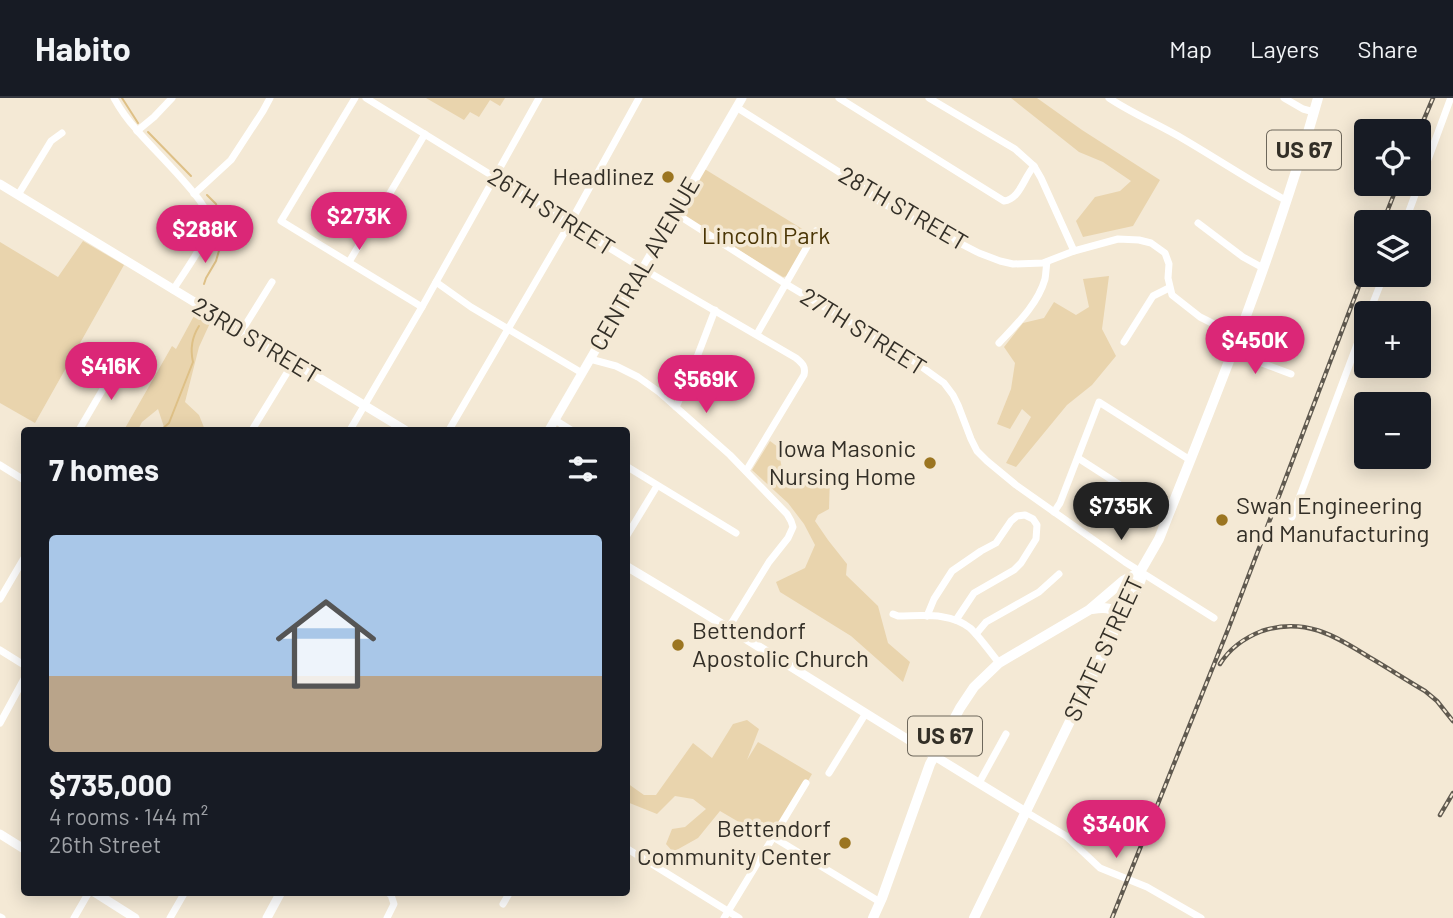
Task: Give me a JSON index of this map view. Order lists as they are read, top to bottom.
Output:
{
  "streets": {
    "main road": ["US 67", "STATE STREET"],
    "street": [
      "28TH STREET",
      "26TH STREET",
      "CENTRAL AVENUE",
      "27TH STREET",
      "23RD STREET"
    ]
  },
  "crossings": [
    ["US 67", "STATE STREET"],
    ["28TH STREET", "CENTRAL AVENUE"],
    ["26TH STREET", "CENTRAL AVENUE"],
    ["CENTRAL AVENUE", "27TH STREET"]
  ],
  "parks": ["Lincoln Park"],
  "places": [
    "Headlinez",
    "Iowa Masonic Nursing Home",
    "Swan Engineering and Manufacturing",
    "Bettendorf Apostolic Church",
    "Bettendorf Community Center"
  ],
  "page": {
    "header": "Habito",
    "nav": ["Map", "Layers", "Share"],
    "map_buttons": ["+", "−"],
    "price": [
      "$273K",
      "$288K",
      "$450K",
      "$416K",
      "$569K",
      "$735K",
      "$340K"
    ],
    "heading": "7 homes",
    "list": [
      {
        "name": "$735,000",
        "note": "4 rooms · 144 m² · 26th Street"
      }
    ]
  }
}
